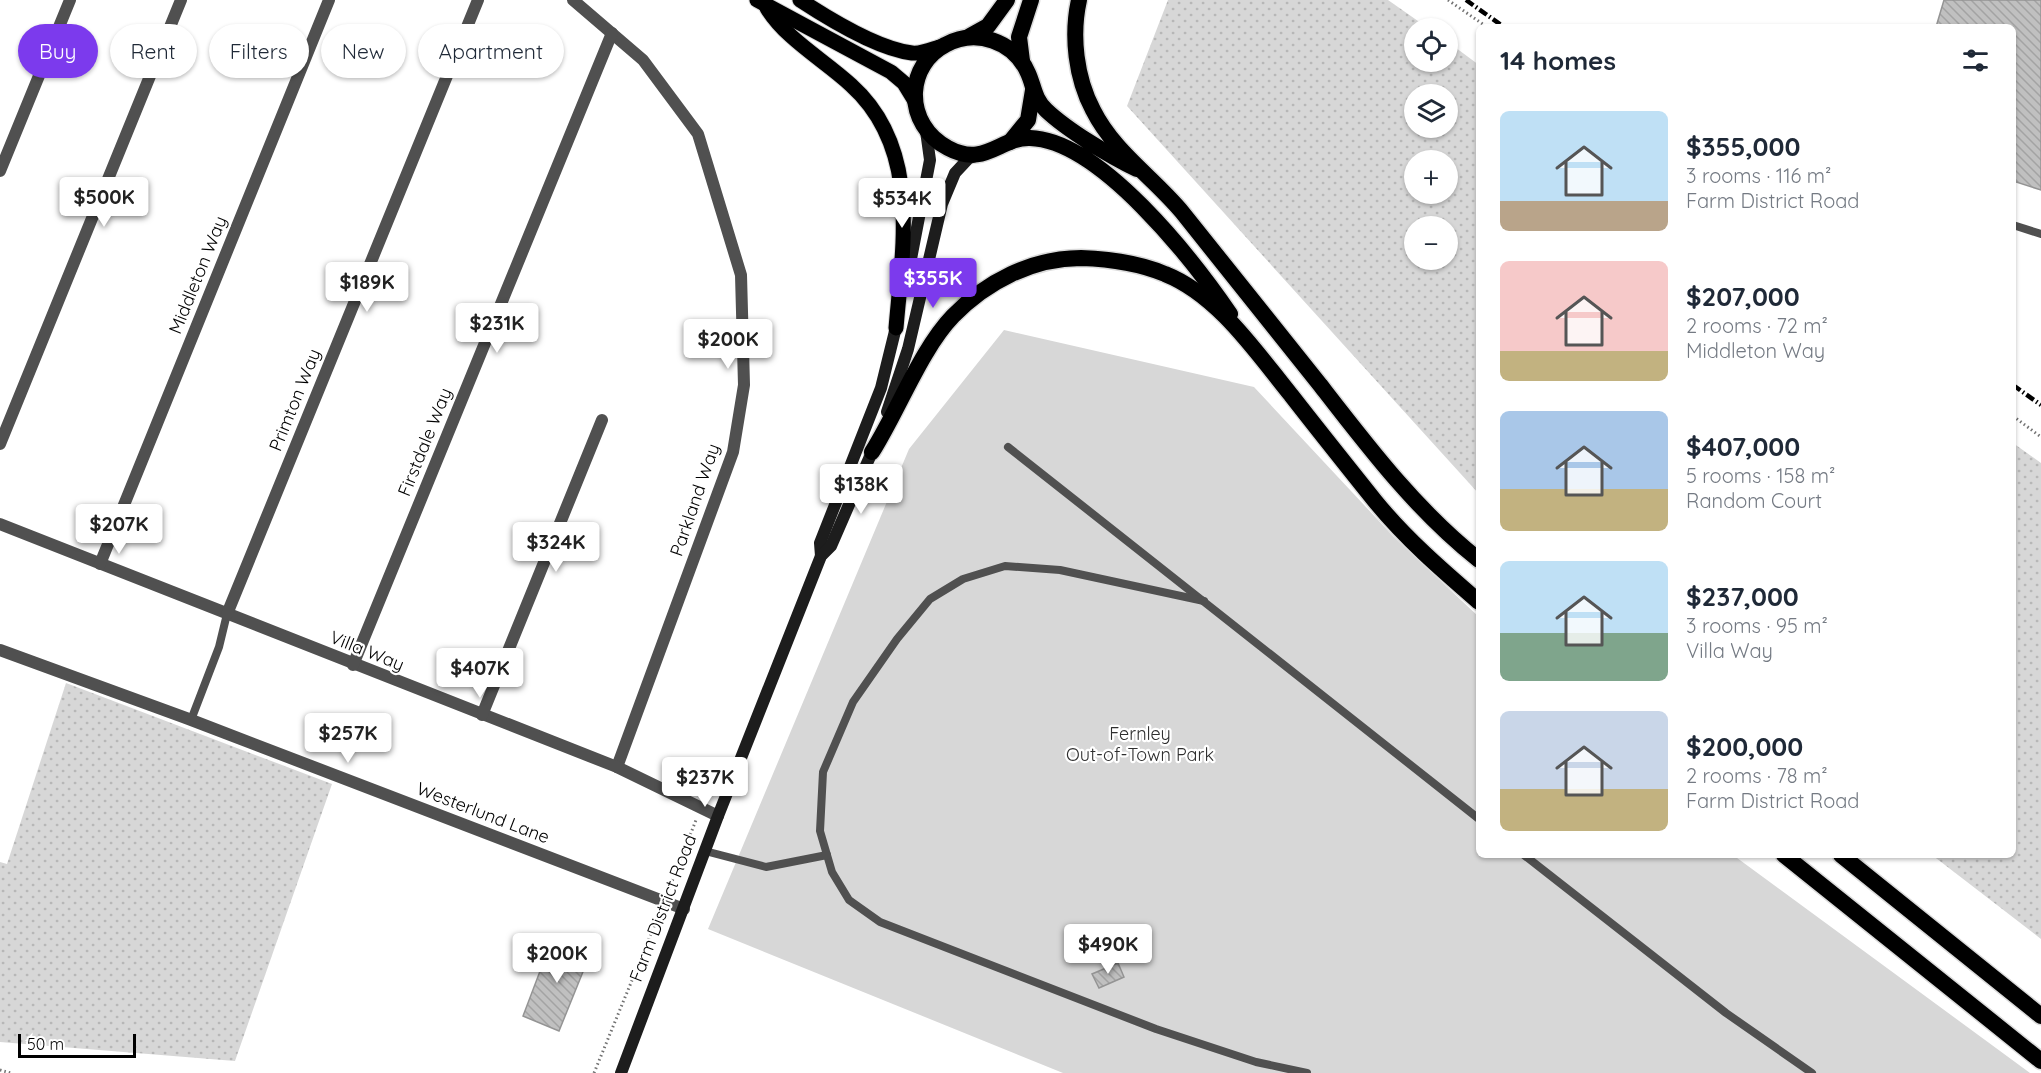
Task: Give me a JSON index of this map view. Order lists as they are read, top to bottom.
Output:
{
  "streets": {
    "main road": ["Farm District Road"],
    "street": [
      "Middleton Way",
      "Primton Way",
      "Firstdale Way",
      "Parkland Way",
      "Villa Way",
      "Westerlund Lane"
    ]
  },
  "crossings": [
    ["Middleton Way", "Villa Way"],
    ["Primton Way", "Villa Way"],
    ["Firstdale Way", "Parkland Way"],
    ["Firstdale Way", "Villa Way"],
    ["Parkland Way", "Villa Way"],
    ["Villa Way", "Farm District Road"],
    ["Westerlund Lane", "Farm District Road"]
  ],
  "parks": ["Fernley Out-of-Town Park"],
  "scale_bar": "50 m",
  "page": {
    "map_buttons": ["+", "−"],
    "chip": [
      "Buy",
      "Rent",
      "Filters",
      "New",
      "Apartment"
    ],
    "heading": "14 homes",
    "list": [
      {
        "name": "$355,000",
        "note": "3 rooms · 116 m² · Farm District Road"
      },
      {
        "name": "$207,000",
        "note": "2 rooms · 72 m² · Middleton Way"
      },
      {
        "name": "$407,000",
        "note": "5 rooms · 158 m² · Random Court"
      },
      {
        "name": "$237,000",
        "note": "3 rooms · 95 m² · Villa Way"
      },
      {
        "name": "$200,000",
        "note": "2 rooms · 78 m² · Farm District Road"
      }
    ],
    "price": [
      "$500K",
      "$534K",
      "$355K",
      "$189K",
      "$231K",
      "$200K",
      "$138K",
      "$207K",
      "$324K",
      "$407K",
      "$257K",
      "$237K",
      "$490K",
      "$200K"
    ],
    "scale": "50 m"
  }
}
